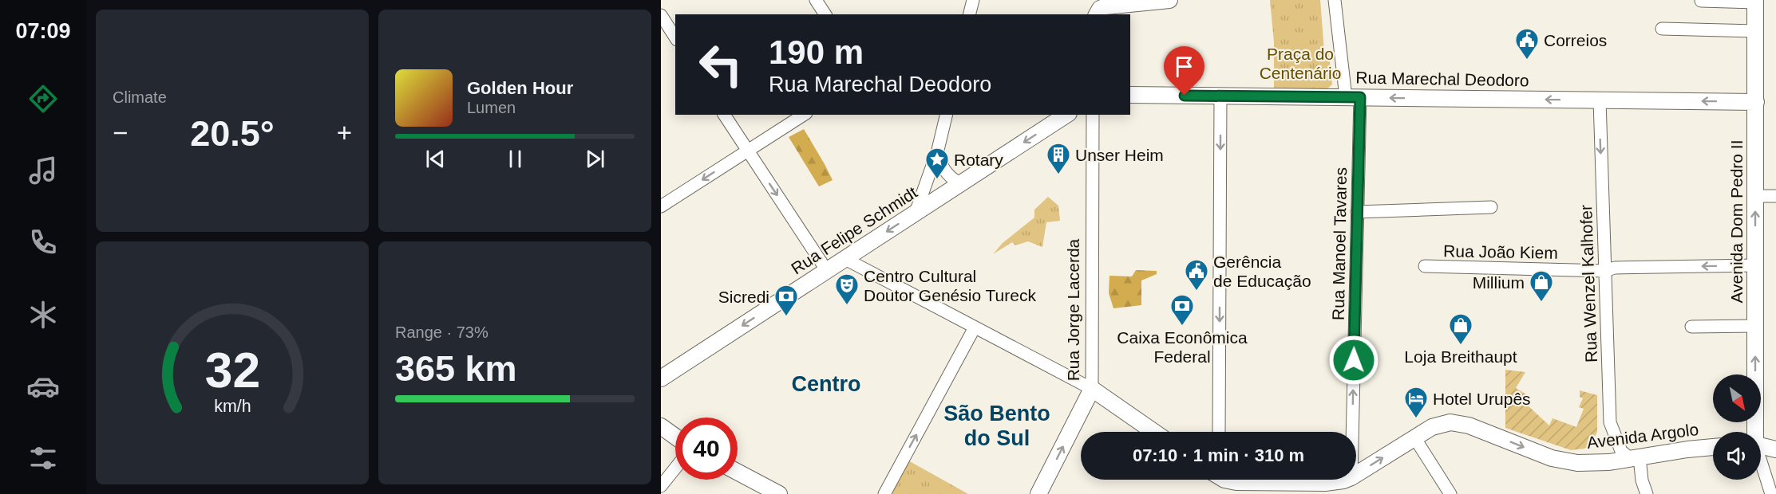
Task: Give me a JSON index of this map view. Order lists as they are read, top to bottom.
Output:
{
  "streets": {
    "main road": [
      "Rua Marechal Deodoro",
      "Avenida Dom Pedro II",
      "Rua Felipe Schmidt",
      "Rua Jorge Lacerda",
      "Avenida Argolo"
    ],
    "street": ["Rua Manoel Tavares", "Rua João Kiem", "Rua Wenzel Kalhofer"]
  },
  "crossings": [
    ["Rua Marechal Deodoro", "Avenida Dom Pedro II"],
    ["Rua Marechal Deodoro", "Rua Manoel Tavares"],
    ["Rua Marechal Deodoro", "Rua Wenzel Kalhofer"],
    ["Avenida Dom Pedro II", "Rua João Kiem"],
    ["Rua João Kiem", "Rua Wenzel Kalhofer"],
    ["Rua Wenzel Kalhofer", "Avenida Argolo"]
  ],
  "one_way": [
    "Rua Marechal Deodoro",
    "Avenida Dom Pedro II",
    "Rua Felipe Schmidt",
    "Rua Manoel Tavares",
    "Rua Wenzel Kalhofer",
    "Avenida Argolo"
  ],
  "districts": ["Centro", "São Bento do Sul"],
  "parks": ["Praça do Centenário"],
  "places": {
    "public building": ["Correios", "Gerência de Educação"],
    "building": ["Unser Heim"],
    "place": ["Rotary"],
    "shop": ["Millium", "Loja Breithaupt"],
    "theatre": ["Centro Cultural Doutor Genésio Tureck"],
    "bank": ["Sicredi", "Caixa Econômica Federal"],
    "hotel": ["Hotel Urupês"]
  },
  "north": "bottom right",
  "page": {
    "tabs": "07:09",
    "tile": [
      "Climate",
      ["Range · 73%", "365 km"]
    ],
    "turn": ["190 m", "Rua Marechal Deodoro"],
    "song": ["Golden Hour", "Lumen"],
    "heat": ["−", "20.5°", "+"],
    "limit": "40",
    "trip": "07:10 · 1 min · 310 m",
    "gauge": ["32", "km/h"]
  }
}
